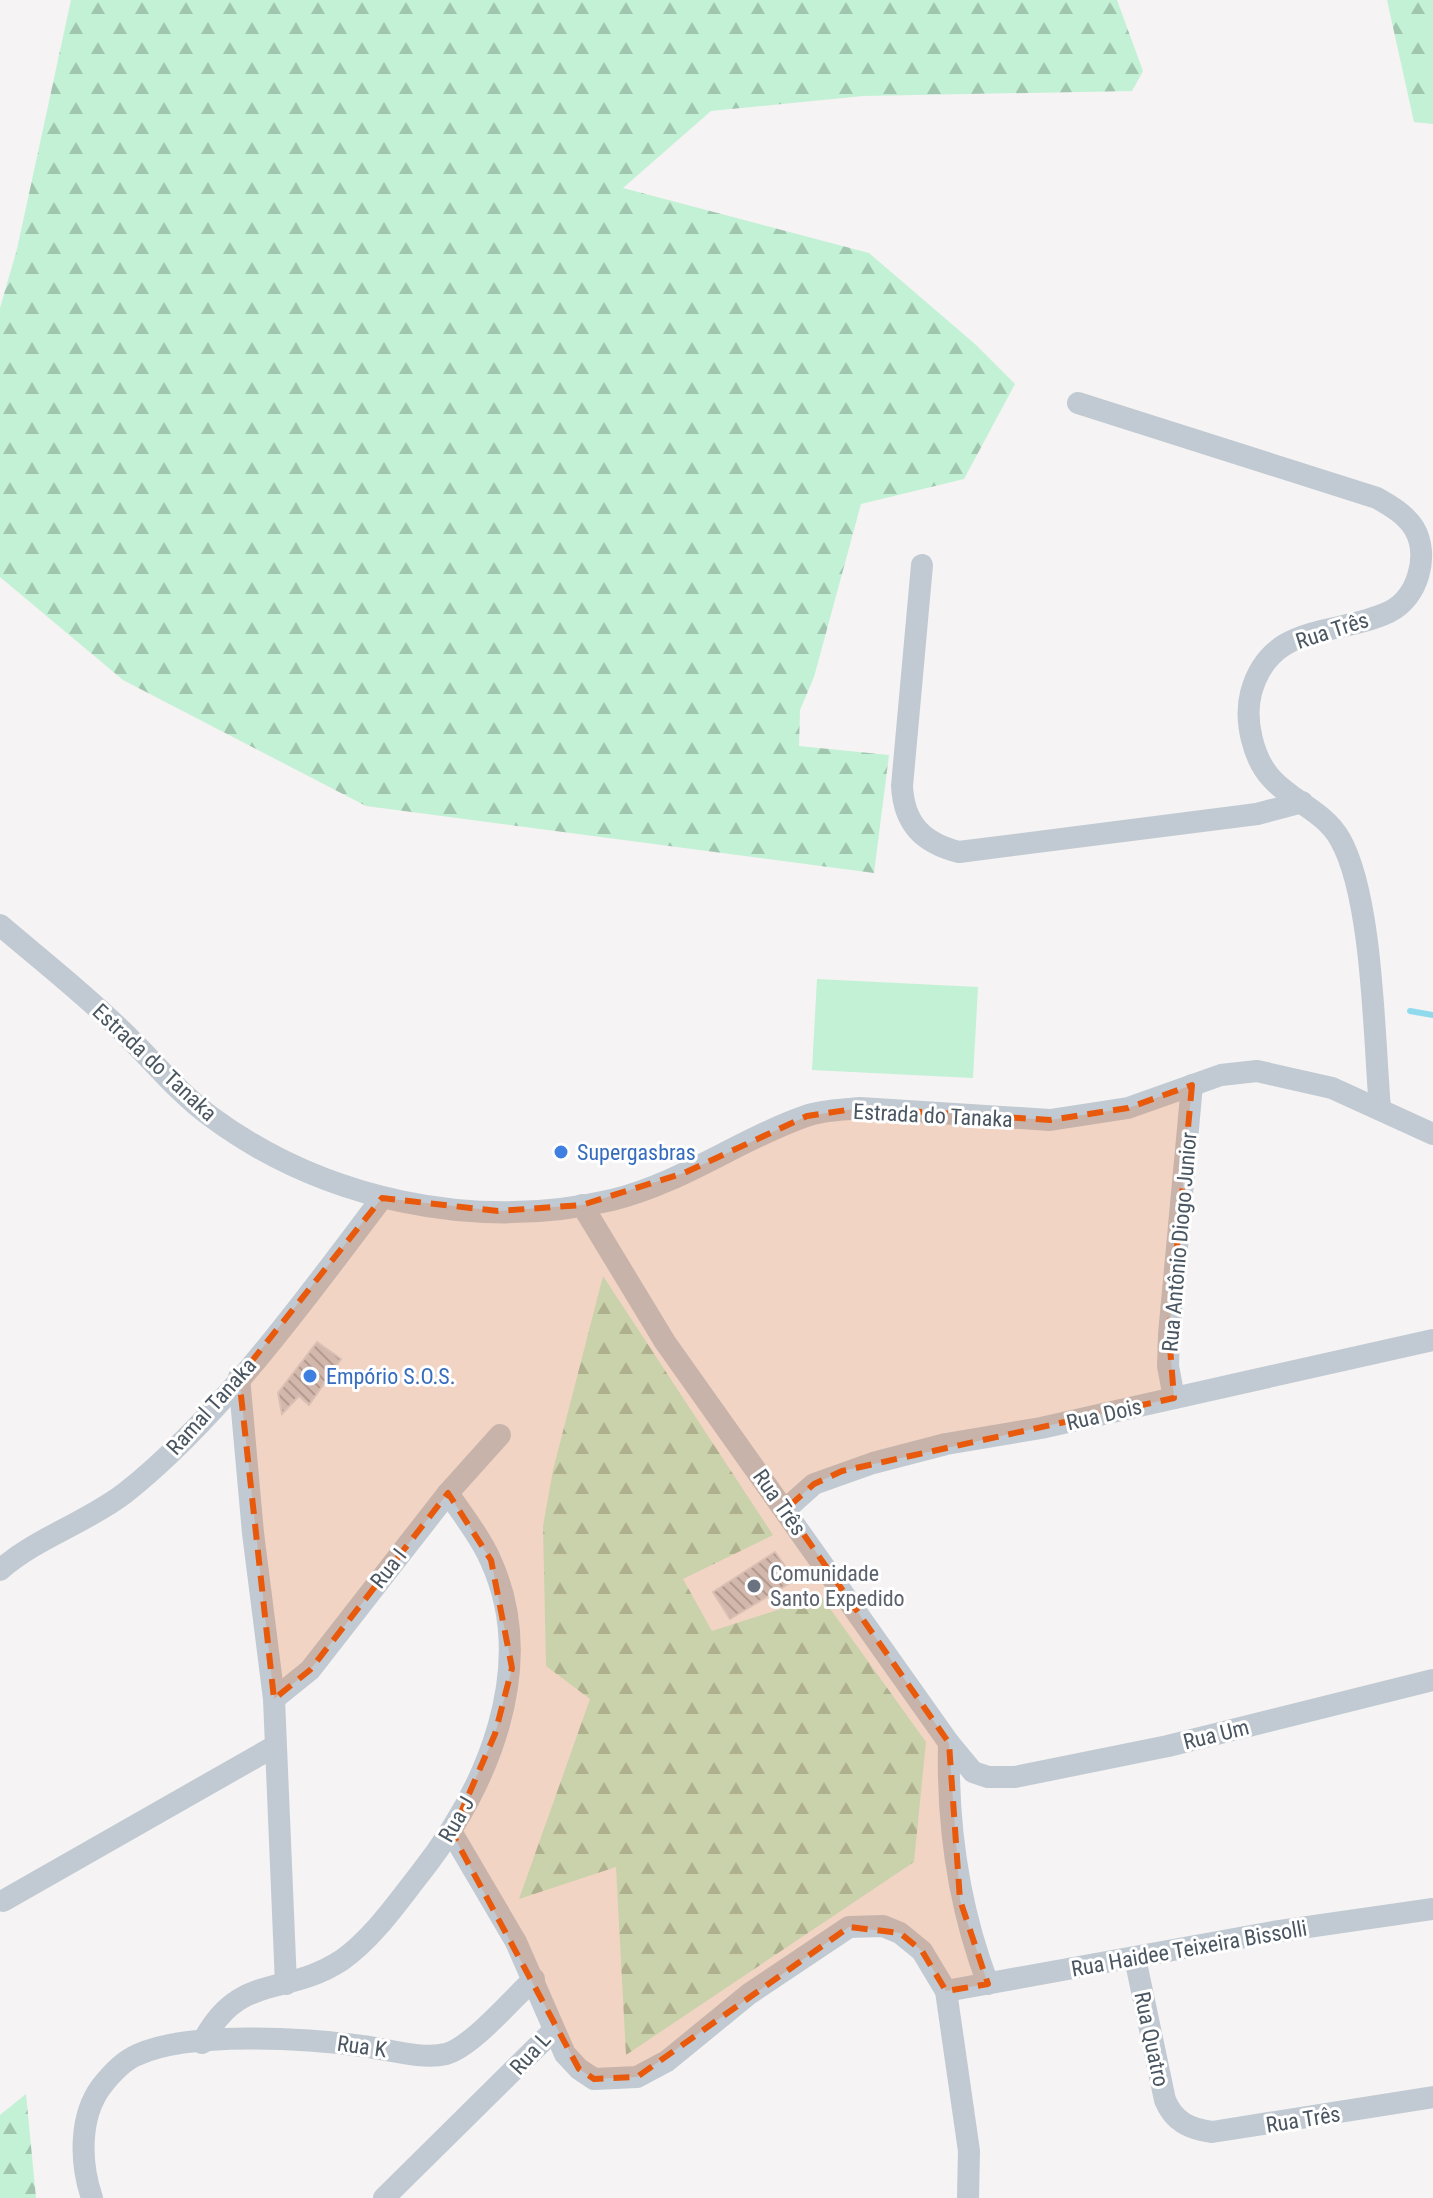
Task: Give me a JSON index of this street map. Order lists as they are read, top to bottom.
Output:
{
  "streets": {
    "street": [
      "Rua Três",
      "Estrada do Tanaka",
      "Rua Antônio Diogo Junior",
      "Ramal Tanaka",
      "Rua Dois",
      "Rua I",
      "Rua Um",
      "Rua J",
      "Rua Haidee Teixeira Bissolli",
      "Rua Quatro",
      "Rua K",
      "Rua L"
    ]
  },
  "crossings": [
    ["Rua Três", "Estrada do Tanaka"],
    ["Rua Três", "Rua Dois"],
    ["Rua Três", "Rua Um"],
    ["Rua Três", "Rua Quatro"],
    ["Estrada do Tanaka", "Rua Antônio Diogo Junior"],
    ["Estrada do Tanaka", "Ramal Tanaka"],
    ["Rua Antônio Diogo Junior", "Rua Dois"],
    ["Rua I", "Rua J"],
    ["Rua J", "Rua K"],
    ["Rua J", "Rua L"],
    ["Rua Haidee Teixeira Bissolli", "Rua Quatro"],
    ["Rua K", "Rua L"]
  ],
  "places": ["Supergasbras", "Empório S.O.S.", "Comunidade Santo Expedido"]
}
